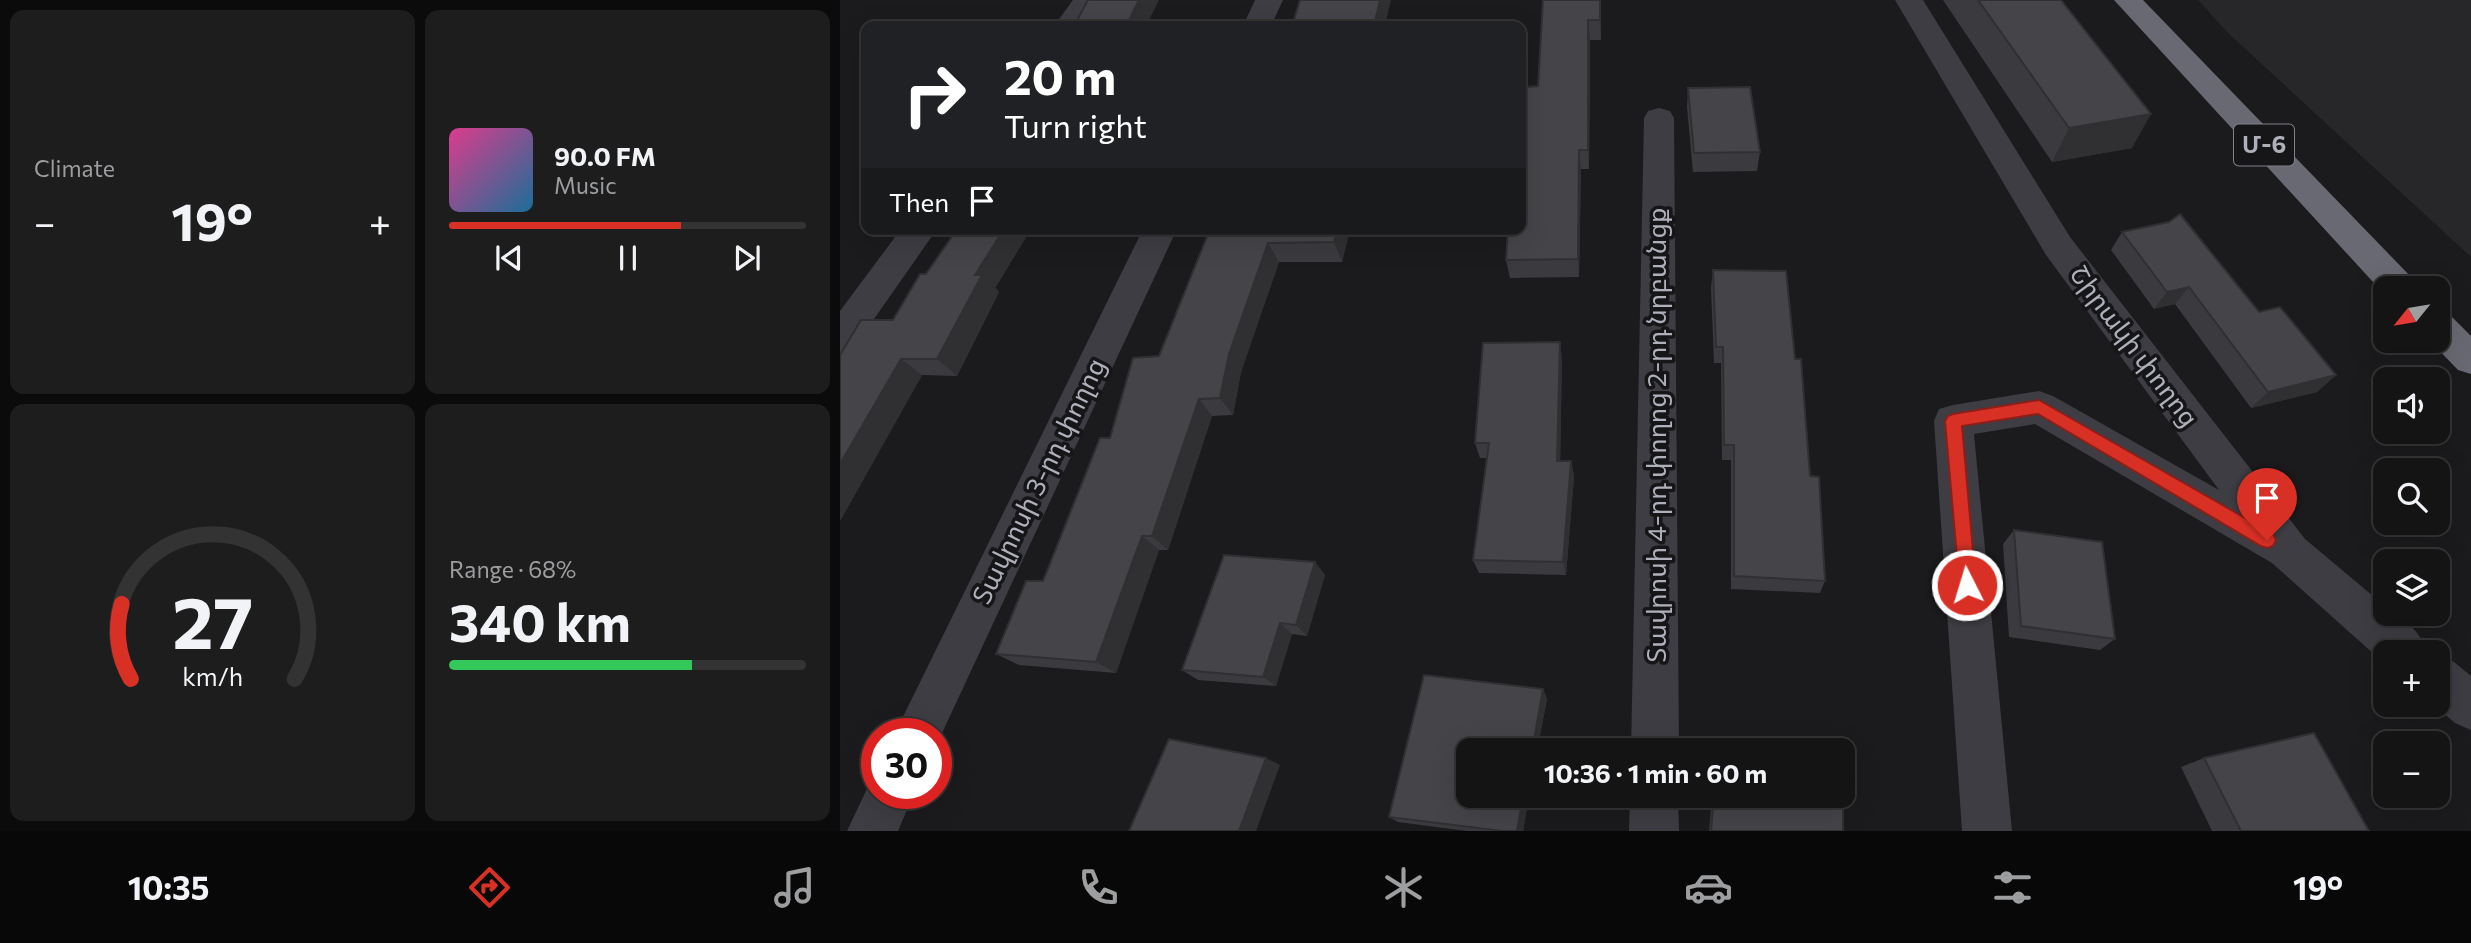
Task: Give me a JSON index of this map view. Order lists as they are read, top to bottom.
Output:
{
  "streets": {
    "highway": ["Մ-6"],
    "street": ["Շիրակի փողոց", "Տավրոսի 4-րդ փողոց 2-րդ նրբանցք", "Տավրոսի 3-րդ փողոց"]
  },
  "north": "bottom left",
  "page": {
    "tile": [
      "Climate",
      ["Range · 68%", "340 km"]
    ],
    "turn": ["20 m", "Turn right"],
    "song": ["90.0 FM", "Music"],
    "then": "Then",
    "heat": ["−", "19°", "+"],
    "map_buttons": ["+", "−"],
    "limit": "30",
    "trip": "10:36 · 1 min · 60 m",
    "tabs": ["10:35", "19°"],
    "gauge": ["27", "km/h"]
  }
}
